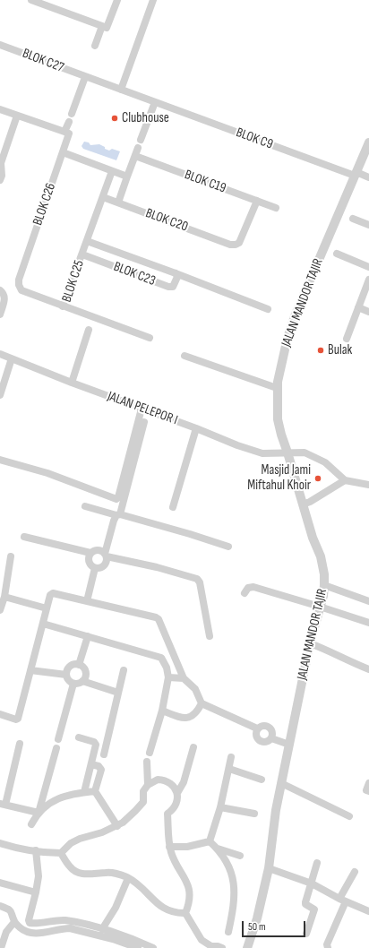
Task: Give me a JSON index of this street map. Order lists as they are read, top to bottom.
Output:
{
  "streets": {
    "street": [
      "BLOK C27",
      "BLOK C9",
      "BLOK C19",
      "BLOK C26",
      "BLOK C20",
      "BLOK C23",
      "BLOK C25",
      "JALAN MANDOR TAJIR",
      "JALAN PELEPOR I"
    ]
  },
  "crossings": [
    ["BLOK C27", "BLOK C9"],
    ["BLOK C9", "JALAN MANDOR TAJIR"],
    ["BLOK C19", "BLOK C20"],
    ["BLOK C26", "BLOK C25"],
    ["BLOK C20", "BLOK C25"],
    ["BLOK C23", "BLOK C25"],
    ["JALAN MANDOR TAJIR", "JALAN PELEPOR I"]
  ],
  "places": ["Clubhouse", "Bulak", "Masjid Jami Miftahul Khoir"],
  "scale_bar": "50 m"
}
